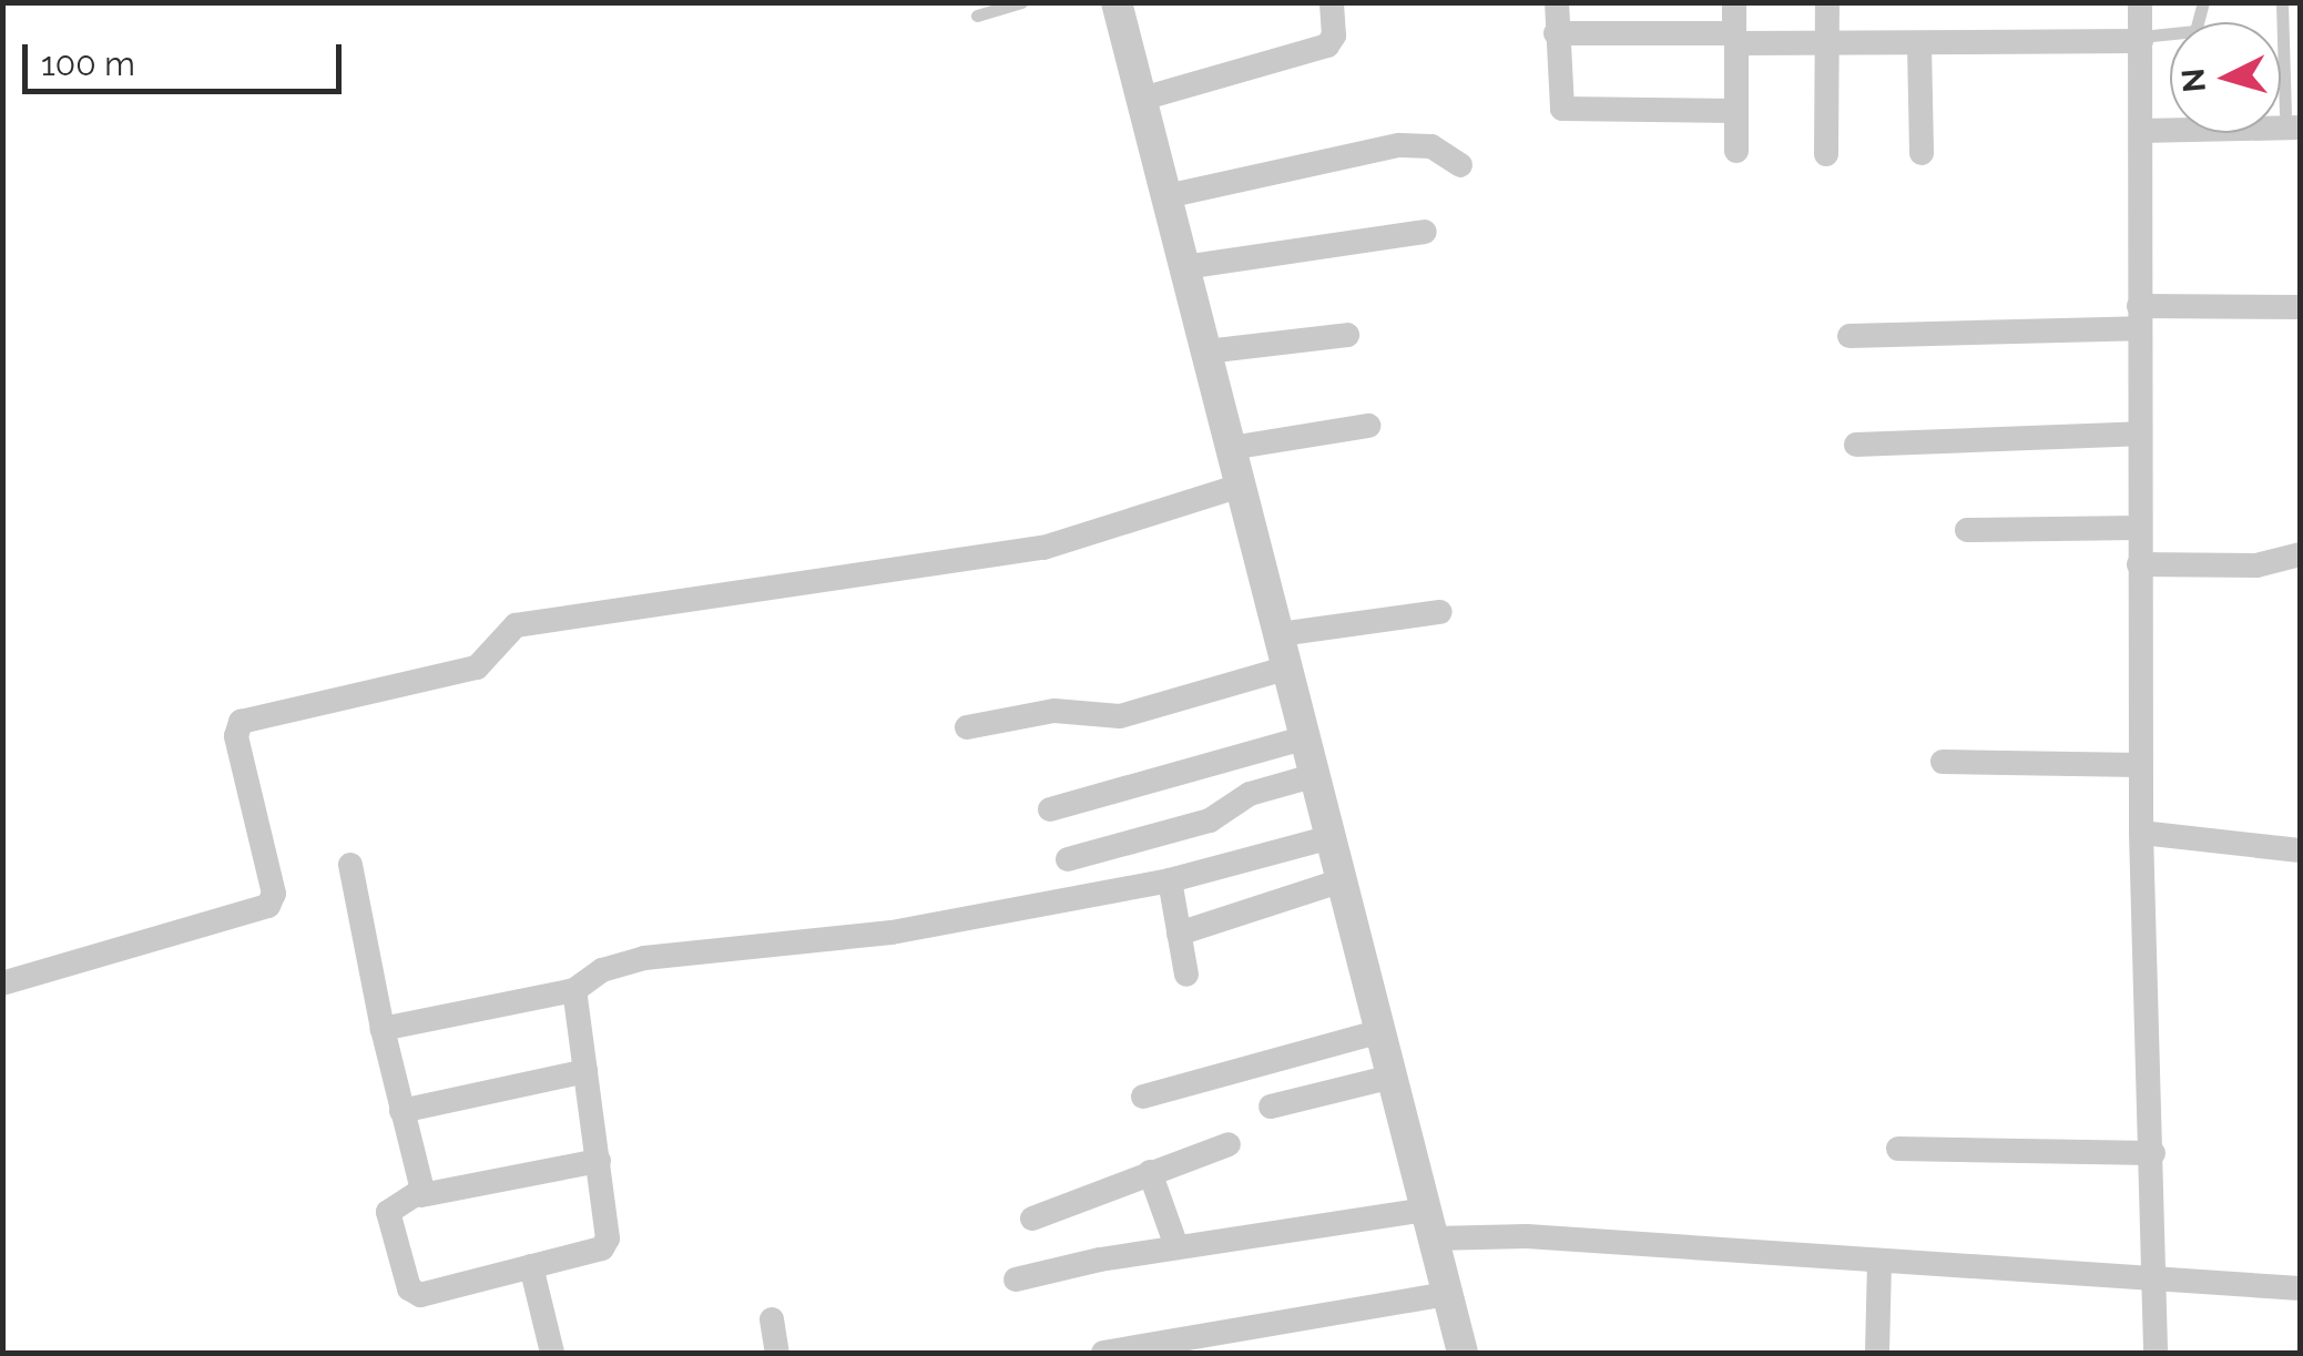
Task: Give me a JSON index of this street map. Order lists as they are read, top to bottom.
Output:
{
  "scale_bar": "100 m",
  "north": "left"
}
